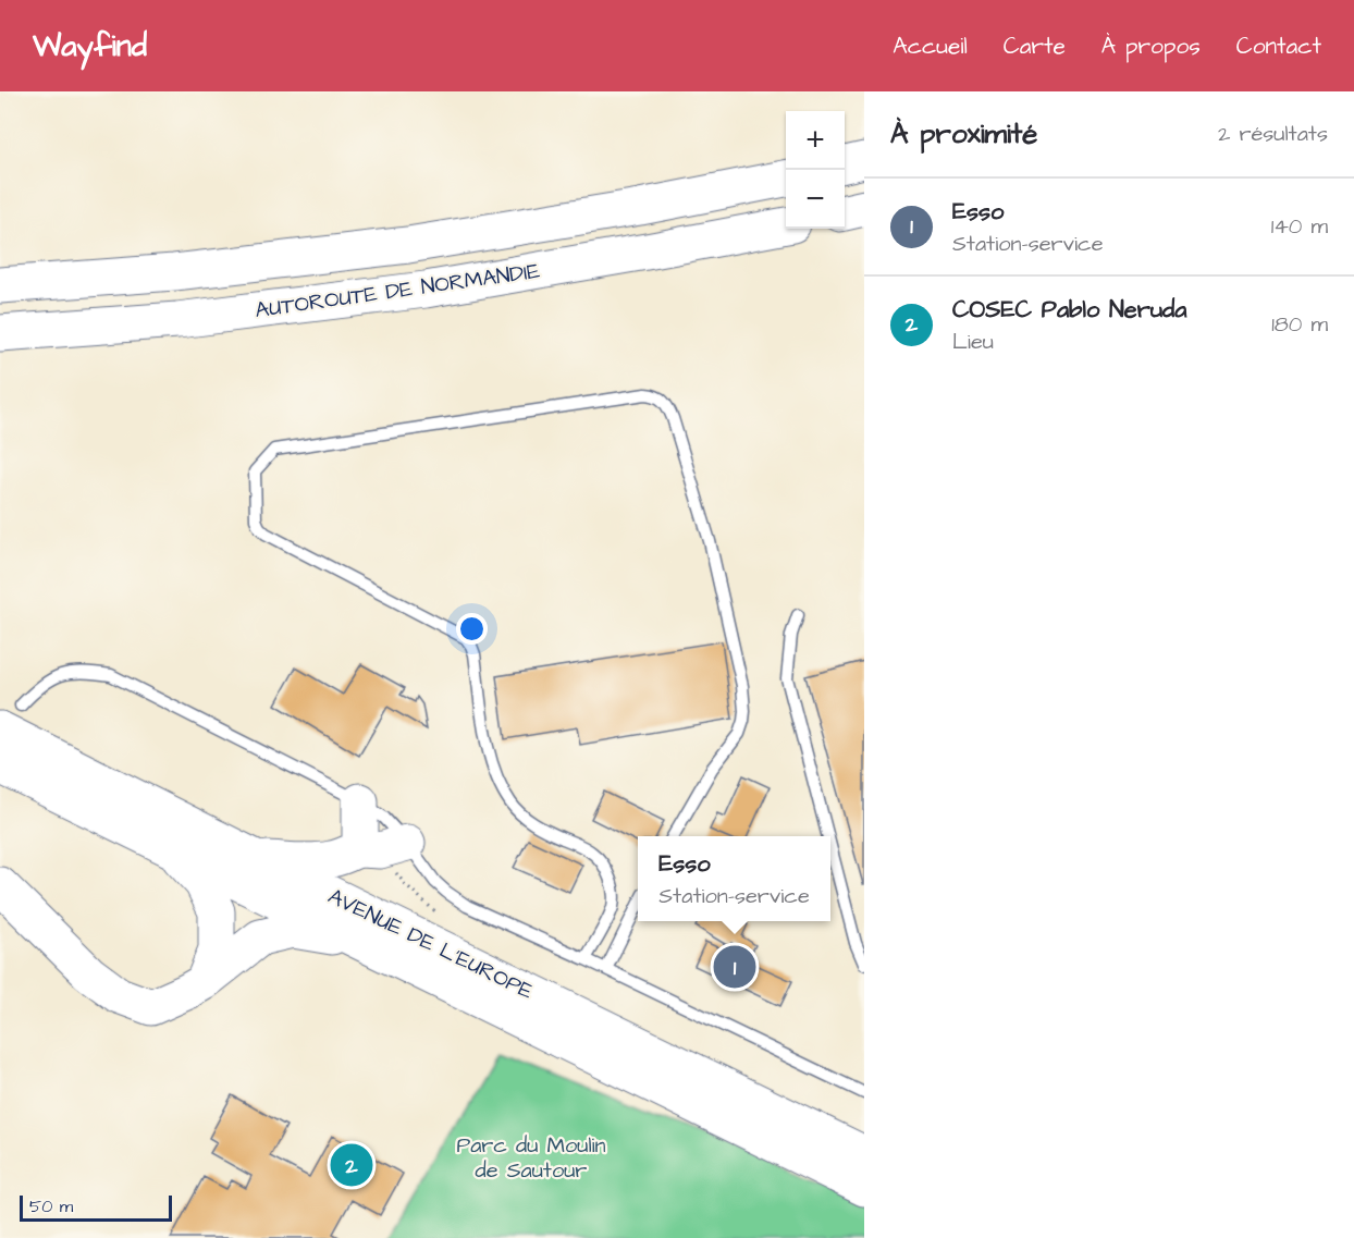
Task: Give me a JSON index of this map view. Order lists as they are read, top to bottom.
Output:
{
  "streets": {
    "main road": ["AUTOROUTE DE NORMANDIE", "AVENUE DE L'EUROPE"]
  },
  "parks": ["Parc du Moulin de Sautour"],
  "scale_bar": "50 m",
  "page": {
    "header": "Wayfind",
    "nav": [
      "Accueil",
      "Carte",
      "À propos",
      "Contact"
    ],
    "heading": ["À proximité", "2 résultats"],
    "map_buttons": ["+", "−"],
    "list": [
      {
        "mark": "1",
        "name": "Esso",
        "note": "Station-service",
        "value": "140 m"
      },
      {
        "mark": "2",
        "name": "COSEC Pablo Neruda",
        "note": "Lieu",
        "value": "180 m"
      }
    ],
    "popup": ["Esso", "Station-service"],
    "pins": ["1", "2"],
    "scale": "50 m"
  }
}
